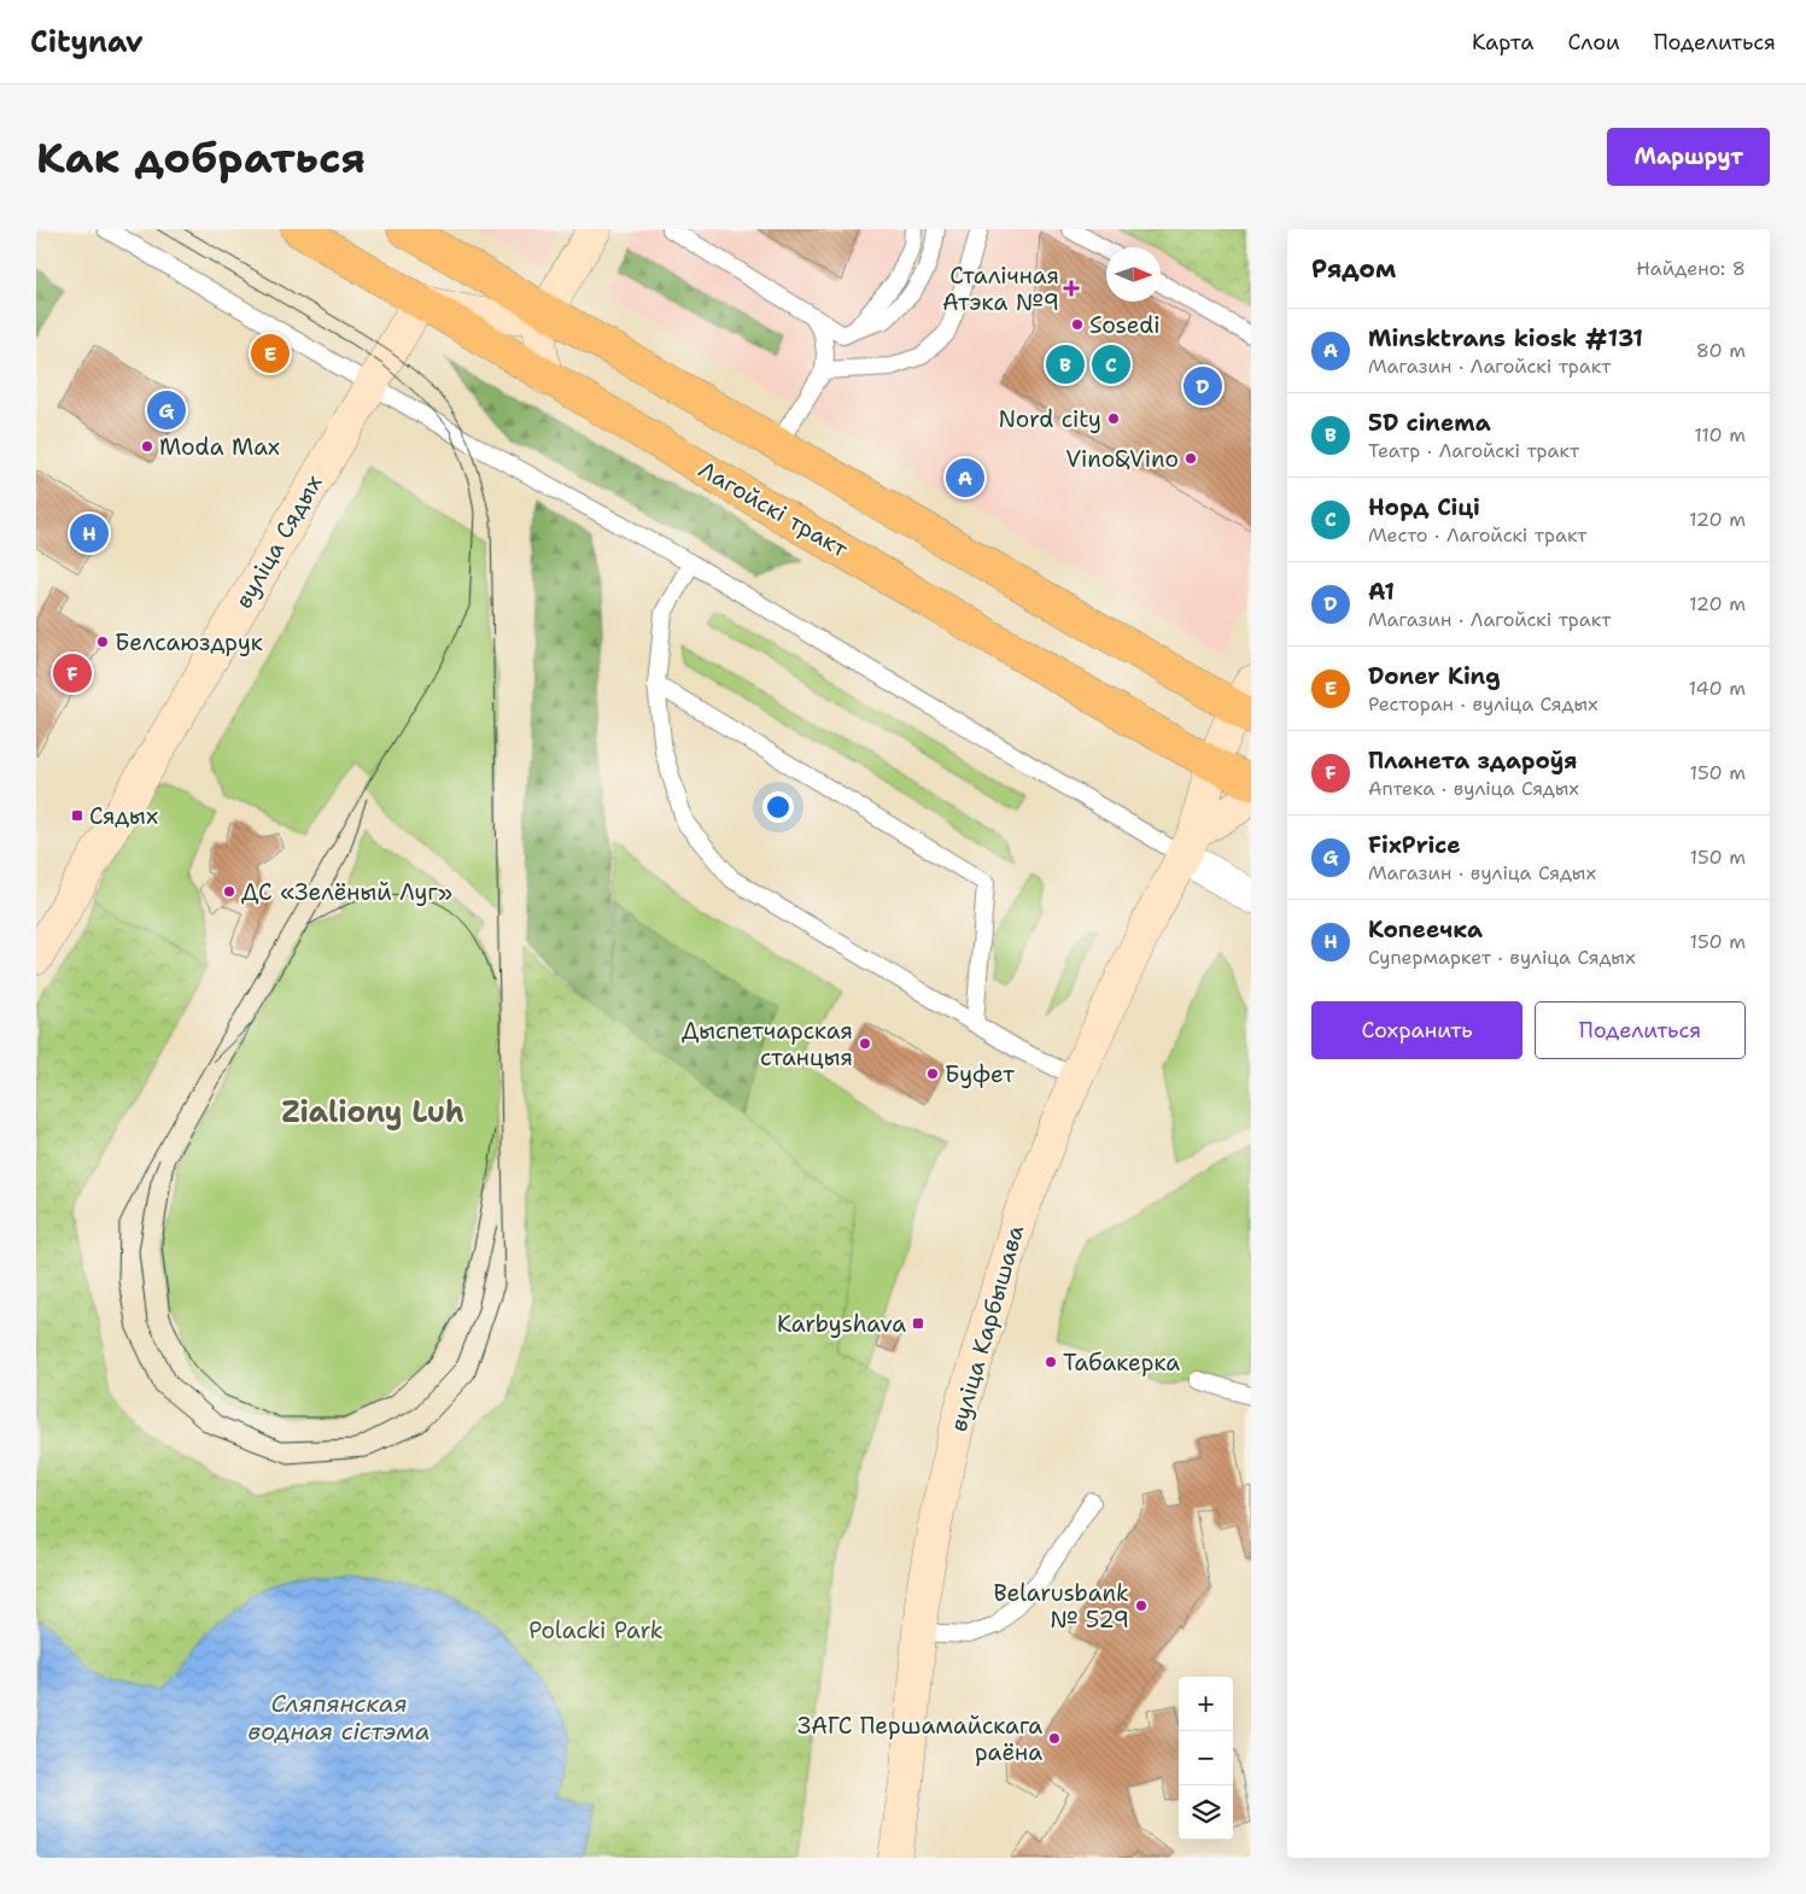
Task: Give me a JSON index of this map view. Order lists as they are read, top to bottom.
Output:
{
  "streets": {
    "main road": ["Лагойскі тракт", "вуліца Сядых", "вуліца Карбышава"]
  },
  "crossings": [
    ["Лагойскі тракт", "вуліца Сядых"],
    ["Лагойскі тракт", "вуліца Карбышава"]
  ],
  "districts": ["Zialiony Luh"],
  "water": ["Сляпянская водная сістэма"],
  "parks": ["Polacki Park"],
  "places": {
    "health": ["Сталічная Атэка №9"],
    "other": [
      "Sosedi",
      "Nord city",
      "Moda Max",
      "Vino&Vino",
      "Белсаюздрук",
      "ДС «Зелёный Луг»",
      "Дыспетчарская станцыя",
      "Буфет",
      "Табакерка",
      "Belarusbank № 529",
      "ЗАГС Першамайскага раёна"
    ],
    "transit": ["Сядых", "Karbyshava"]
  },
  "north": "right",
  "page": {
    "header": "Citynav",
    "nav": ["Карта", "Слои", "Поделиться"],
    "buttons": [
      "Маршрут",
      ["Сохранить", "Поделиться"]
    ],
    "title": "Как добраться",
    "heading": ["Рядом", "Найдено: 8"],
    "list": [
      {
        "mark": "A",
        "name": "Minsktrans kiosk #131",
        "note": "Магазин · Лагойскі тракт",
        "value": "80 m"
      },
      {
        "mark": "B",
        "name": "5D cinema",
        "note": "Театр · Лагойскі тракт",
        "value": "110 m"
      },
      {
        "mark": "C",
        "name": "Норд Сіці",
        "note": "Место · Лагойскі тракт",
        "value": "120 m"
      },
      {
        "mark": "D",
        "name": "A1",
        "note": "Магазин · Лагойскі тракт",
        "value": "120 m"
      },
      {
        "mark": "E",
        "name": "Doner King",
        "note": "Ресторан · вуліца Сядых",
        "value": "140 m"
      },
      {
        "mark": "F",
        "name": "Планета здароўя",
        "note": "Аптека · вуліца Сядых",
        "value": "150 m"
      },
      {
        "mark": "G",
        "name": "FixPrice",
        "note": "Магазин · вуліца Сядых",
        "value": "150 m"
      },
      {
        "mark": "H",
        "name": "Копеечка",
        "note": "Супермаркет · вуліца Сядых",
        "value": "150 m"
      }
    ],
    "pins": [
      "E",
      "B",
      "C",
      "D",
      "G",
      "A",
      "H",
      "F"
    ],
    "map_buttons": ["+", "−"]
  }
}
